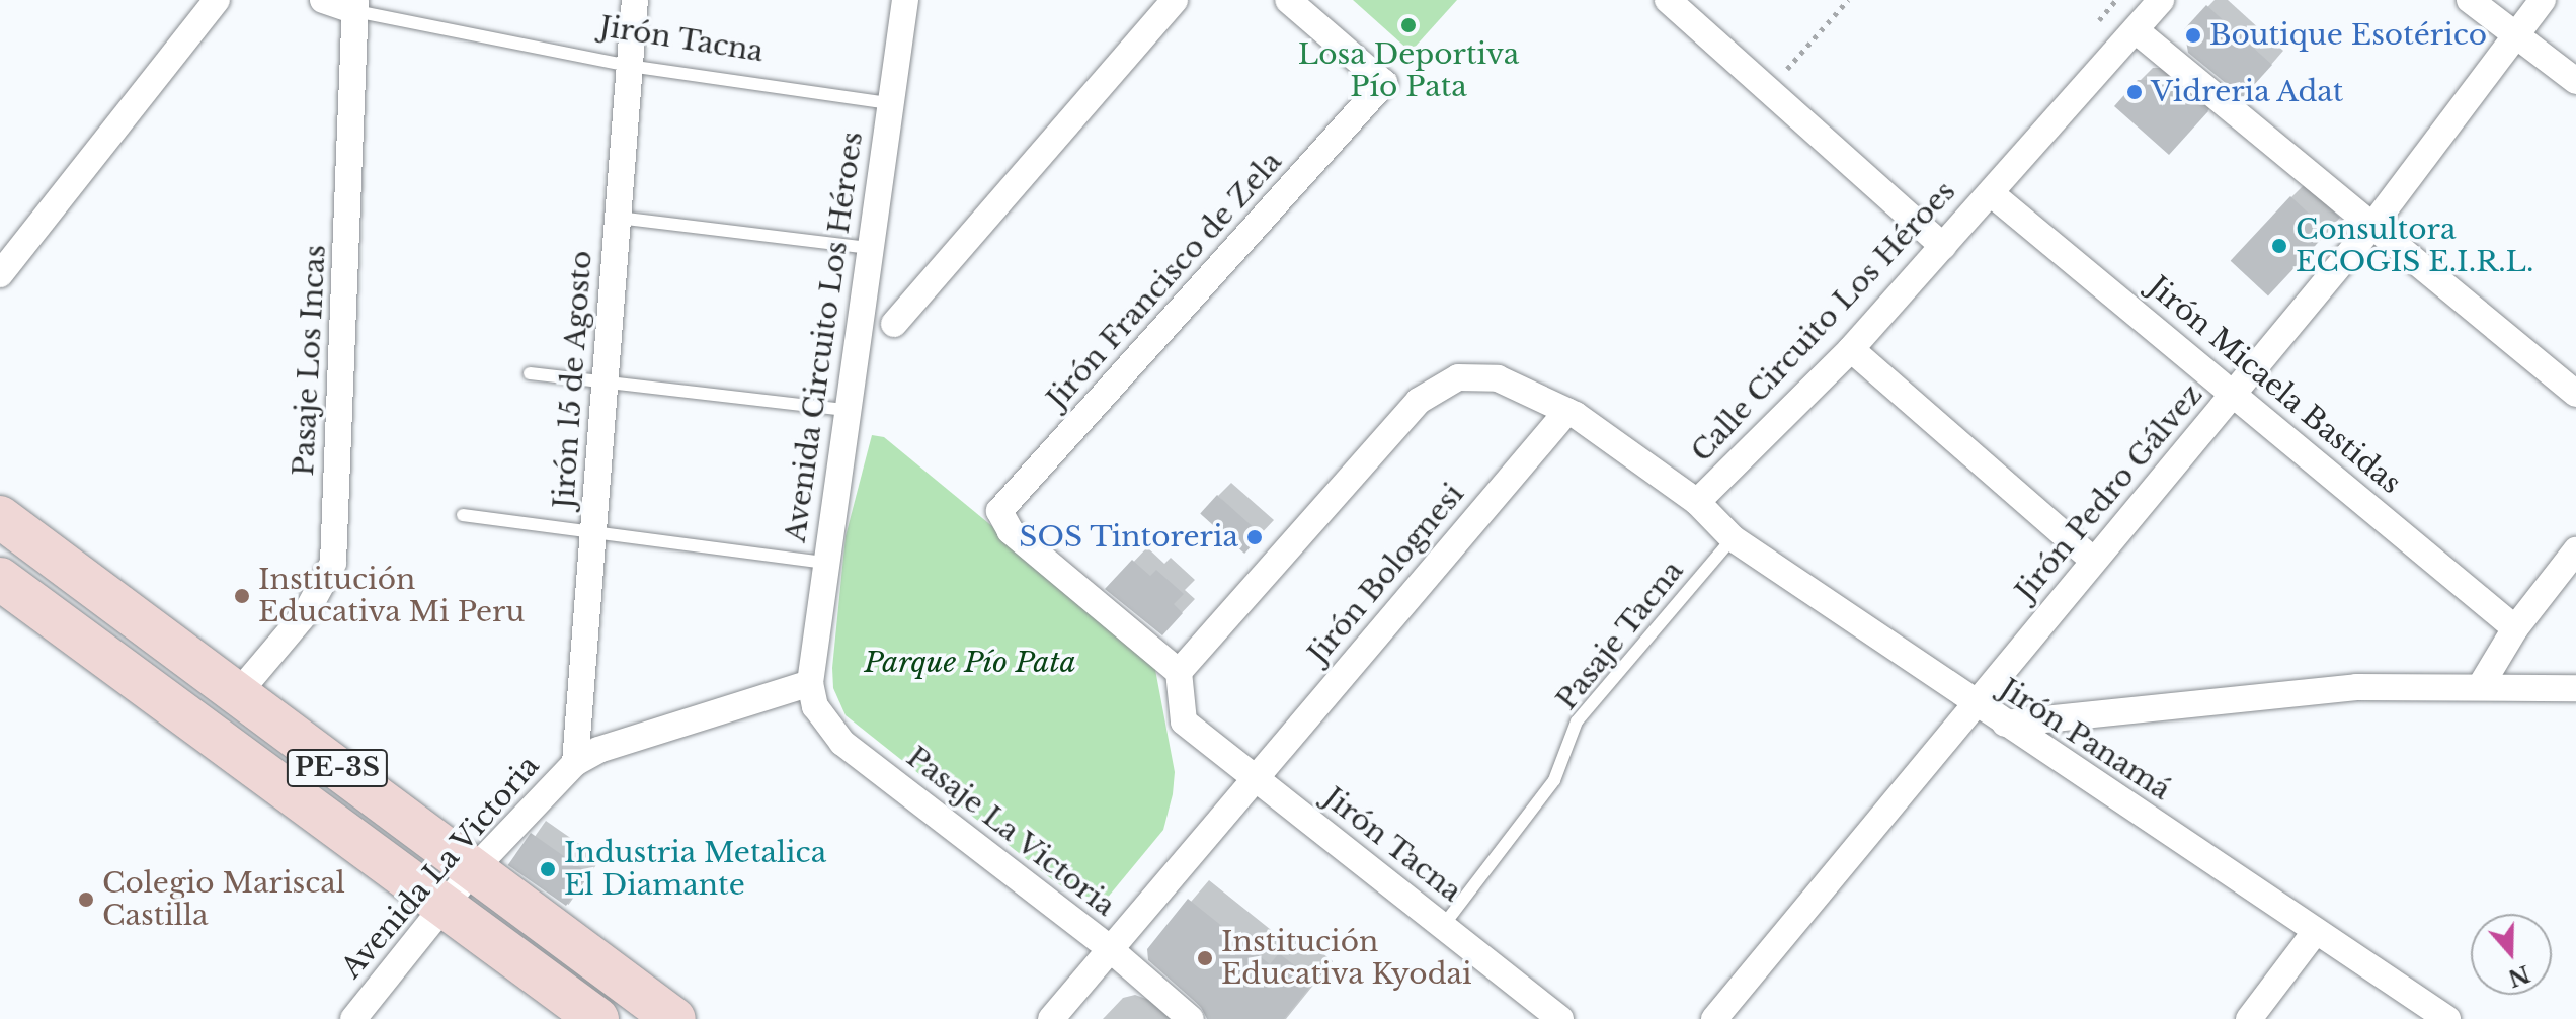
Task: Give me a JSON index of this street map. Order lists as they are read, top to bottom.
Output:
{
  "streets": {
    "highway": ["PE-3S"],
    "street": [
      "Jirón Tacna",
      "Jirón Francisco de Zela",
      "Calle Circuito Los Héroes",
      "Avenida Circuito Los Héroes",
      "Pasaje Los Incas",
      "Jirón 15 de Agosto",
      "Jirón Micaela Bastidas",
      "Jirón Pedro Gálvez",
      "Jirón Bolognesi",
      "Jirón Panamá",
      "Pasaje La Victoria",
      "Avenida La Victoria"
    ],
    "lane": ["Pasaje Tacna"]
  },
  "crossings": [
    ["Jirón Tacna", "Jirón Francisco de Zela"],
    ["Jirón Tacna", "Calle Circuito Los Héroes"],
    ["Jirón Tacna", "Avenida Circuito Los Héroes"],
    ["Jirón Tacna", "Pasaje Los Incas"],
    ["Jirón Tacna", "Jirón 15 de Agosto"],
    ["Jirón Tacna", "Jirón Bolognesi"],
    ["Jirón Tacna", "Pasaje Tacna"],
    ["Jirón Francisco de Zela", "Calle Circuito Los Héroes"],
    ["Calle Circuito Los Héroes", "Jirón Micaela Bastidas"],
    ["Calle Circuito Los Héroes", "Jirón Bolognesi"],
    ["Calle Circuito Los Héroes", "Jirón Panamá"],
    ["Avenida Circuito Los Héroes", "Pasaje La Victoria"],
    ["Avenida Circuito Los Héroes", "Avenida La Victoria"],
    ["Pasaje Los Incas", "PE-3S"],
    ["Jirón 15 de Agosto", "Avenida La Victoria"],
    ["Jirón Micaela Bastidas", "Jirón Pedro Gálvez"],
    ["Jirón Pedro Gálvez", "Jirón Panamá"],
    ["Jirón Bolognesi", "Pasaje La Victoria"],
    ["Pasaje Tacna", "Jirón Panamá"],
    ["PE-3S", "Avenida La Victoria"],
    ["Pasaje La Victoria", "Avenida La Victoria"]
  ],
  "parks": ["Parque Pío Pata"],
  "places": [
    "Losa Deportiva Pío Pata",
    "Boutique Esotérico",
    "Vidreria Adat",
    "Consultora ECOGIS E.I.R.L.",
    "SOS Tintoreria",
    "Institución Educativa Mi Peru",
    "Industria Metalica El Diamante",
    "Colegio Mariscal Castilla",
    "Institución Educativa Kyodai"
  ],
  "north": "bottom"
}
